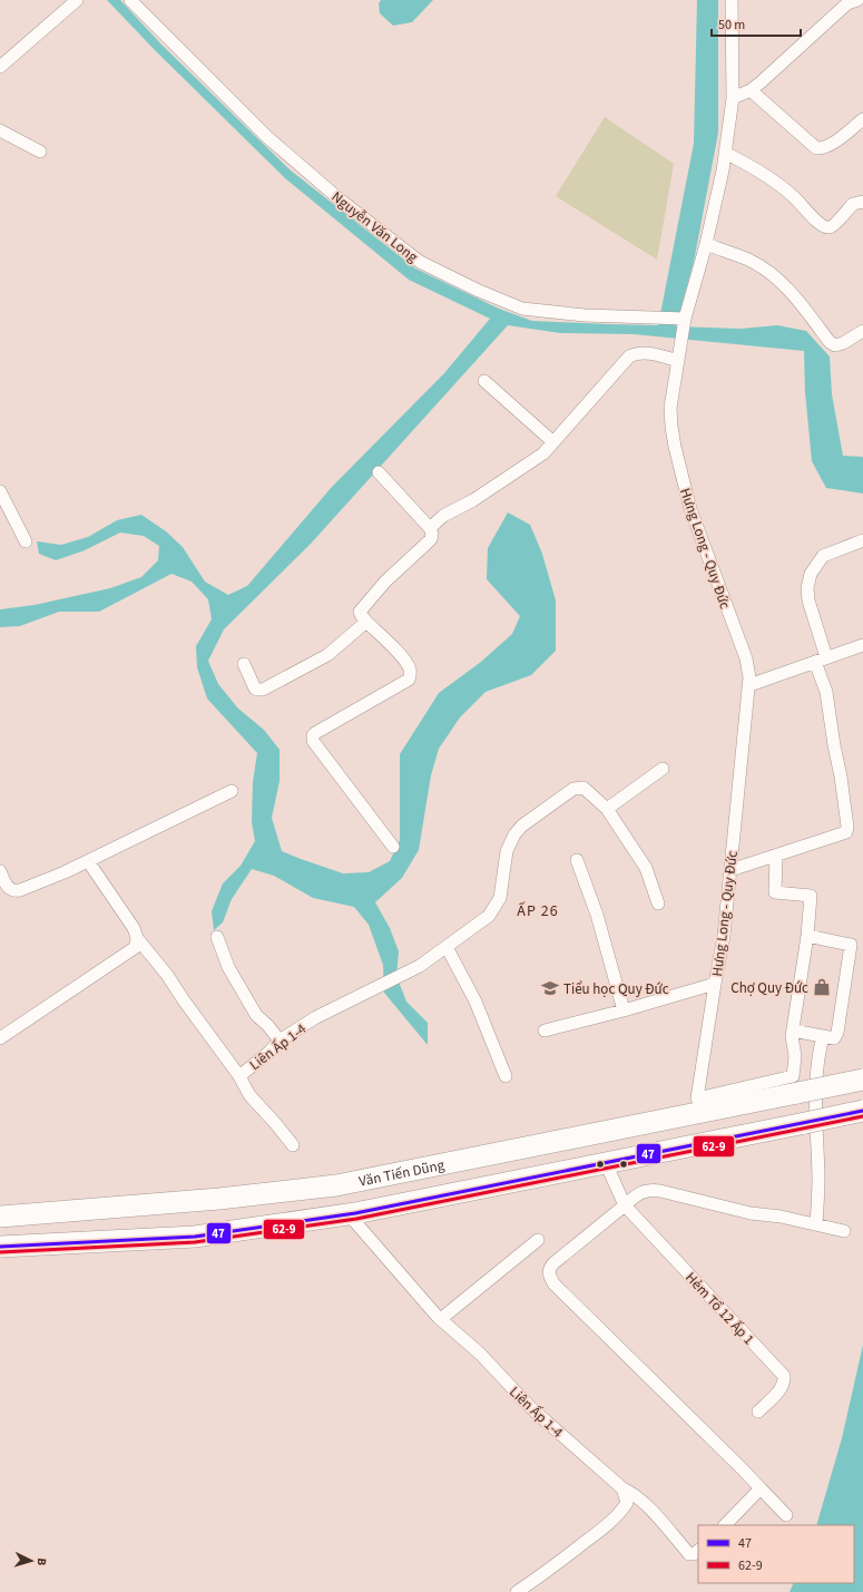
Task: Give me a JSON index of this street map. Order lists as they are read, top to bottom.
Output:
{
  "streets": {
    "highway": ["Văn Tiến Dũng"],
    "street": [
      "Nguyễn Văn Long",
      "Hưng Long - Quy Đức",
      "Liên Ấp 1-4",
      "Hẻm Tổ 12 Ấp 1"
    ]
  },
  "crossings": [
    ["Nguyễn Văn Long", "Hưng Long - Quy Đức"]
  ],
  "districts": ["ẤP 26"],
  "places": {
    "shop": ["Chợ Quy Đức"],
    "school or university": ["Tiểu học Quy Đức"]
  },
  "lines": ["transit line 47", "transit line 62-9"],
  "legend": ["47", "62-9"],
  "scale_bar": "50 m",
  "north": "right"
}
